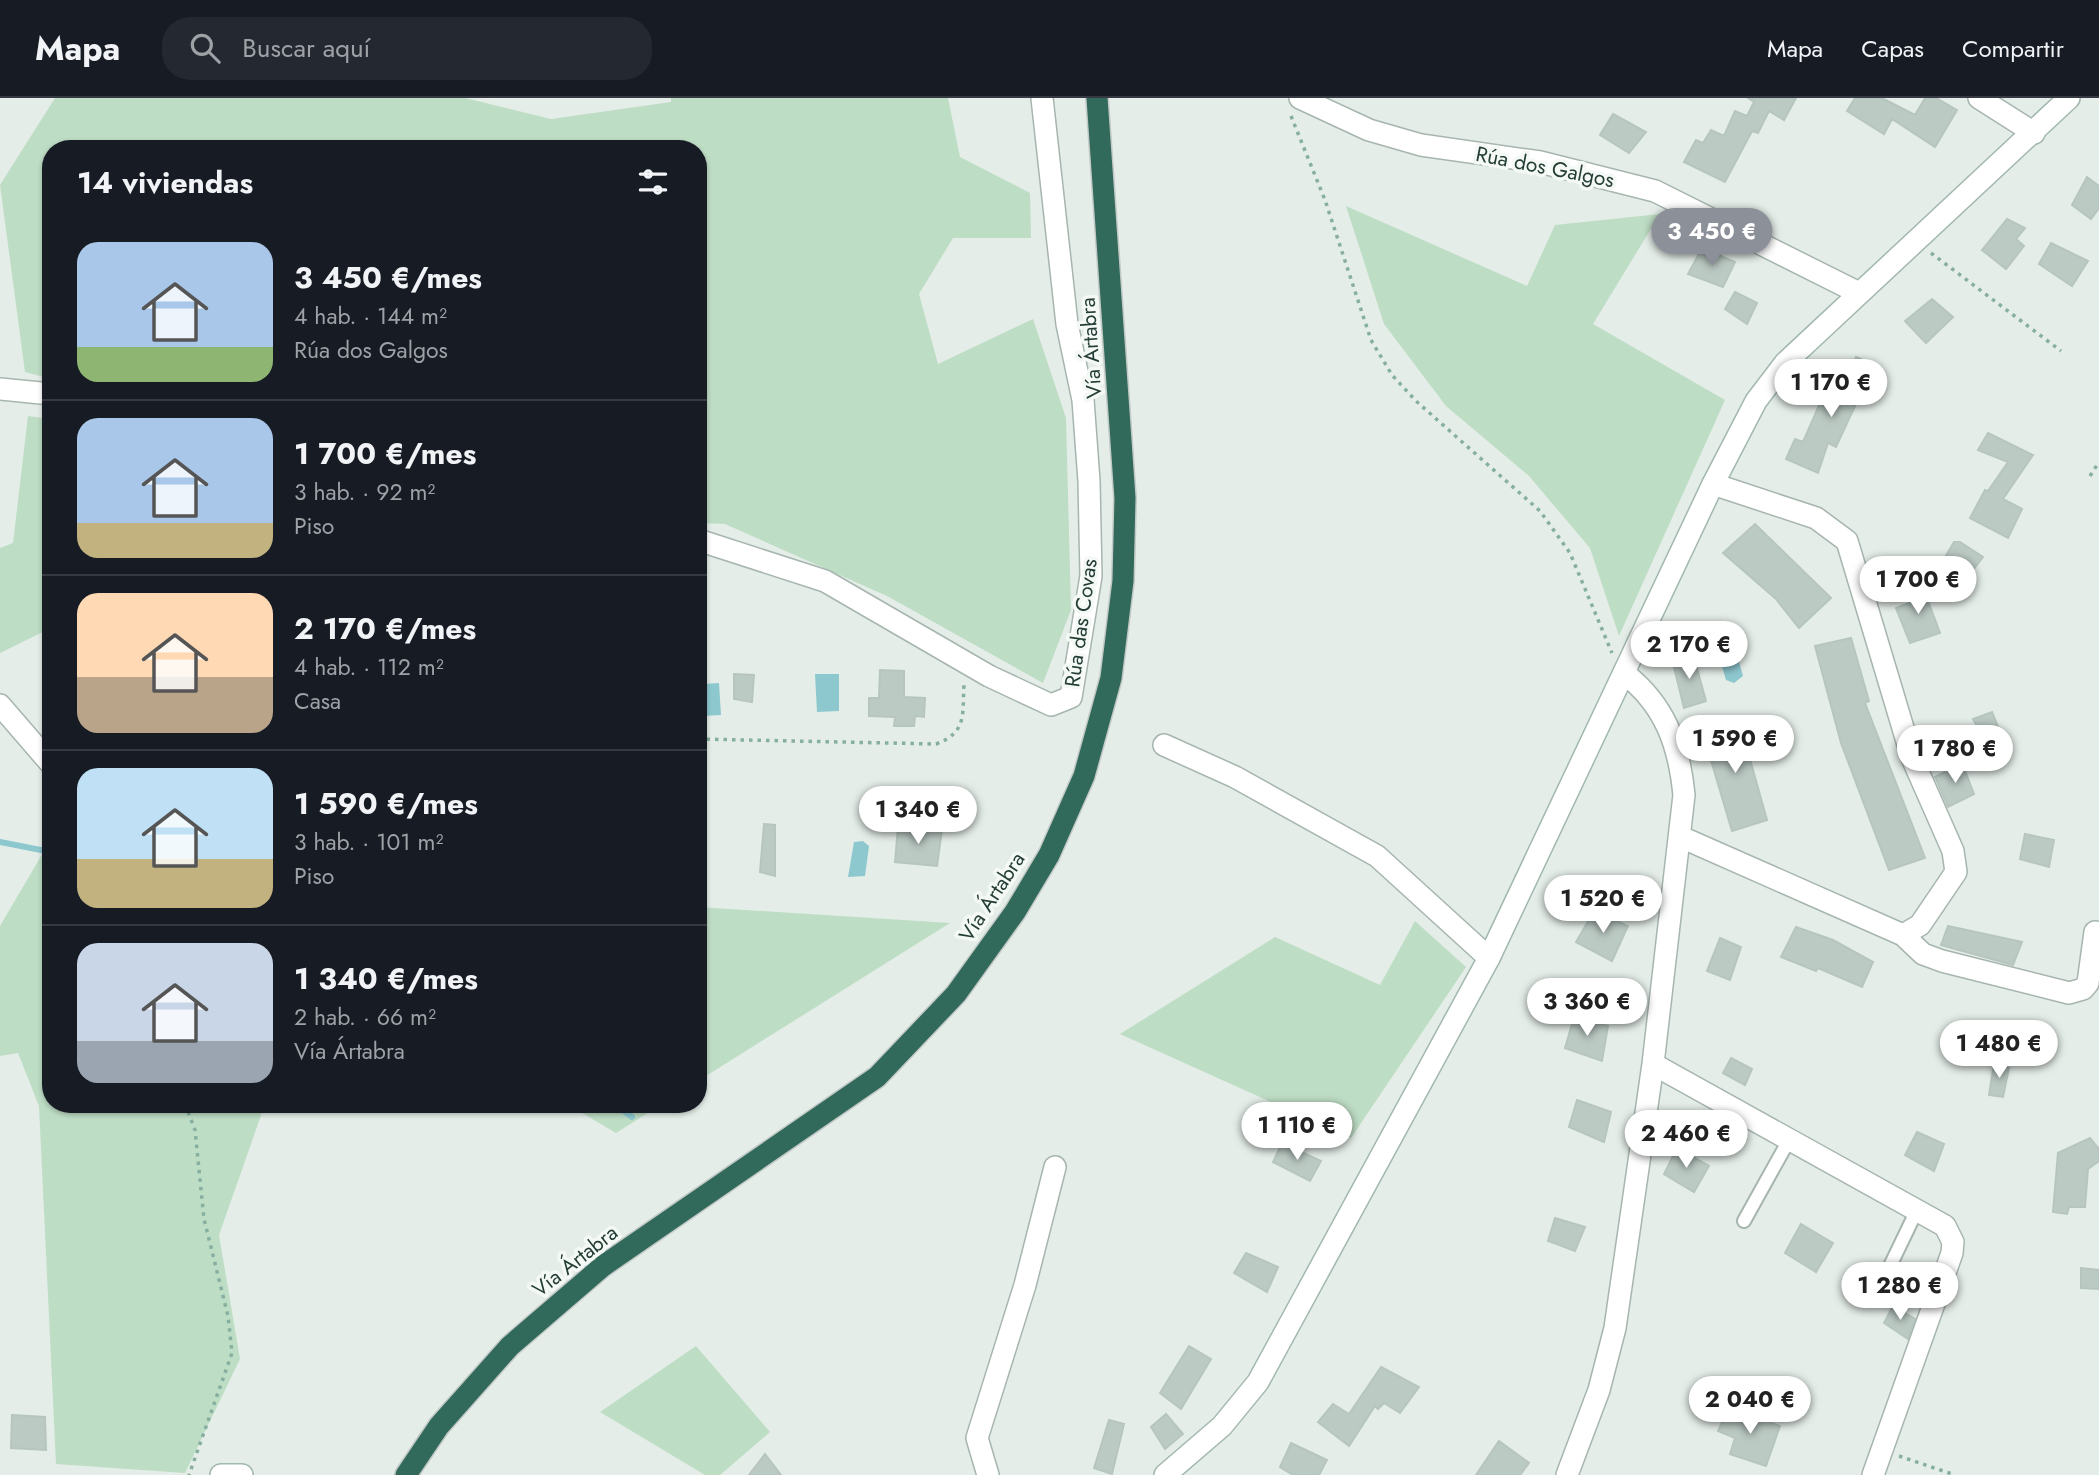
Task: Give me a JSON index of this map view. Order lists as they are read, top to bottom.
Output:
{
  "streets": {
    "highway": ["Vía Ártabra"],
    "street": ["Rúa dos Galgos", "Rúa das Covas"]
  },
  "page": {
    "header": "Mapa",
    "search": "Buscar aquí",
    "nav": ["Mapa", "Capas", "Compartir"],
    "heading": "14 viviendas",
    "price": [
      "3 450 €",
      "1 170 €",
      "1 700 €",
      "2 170 €",
      "1 590 €",
      "1 780 €",
      "1 340 €",
      "1 520 €",
      "3 360 €",
      "1 480 €",
      "1 110 €",
      "2 460 €",
      "1 280 €",
      "2 040 €"
    ],
    "list": [
      {
        "name": "3 450 €/mes",
        "note": "4 hab. · 144 m² · Rúa dos Galgos"
      },
      {
        "name": "1 700 €/mes",
        "note": "3 hab. · 92 m² · Piso"
      },
      {
        "name": "2 170 €/mes",
        "note": "4 hab. · 112 m² · Casa"
      },
      {
        "name": "1 590 €/mes",
        "note": "3 hab. · 101 m² · Piso"
      },
      {
        "name": "1 340 €/mes",
        "note": "2 hab. · 66 m² · Vía Ártabra"
      }
    ]
  }
}
